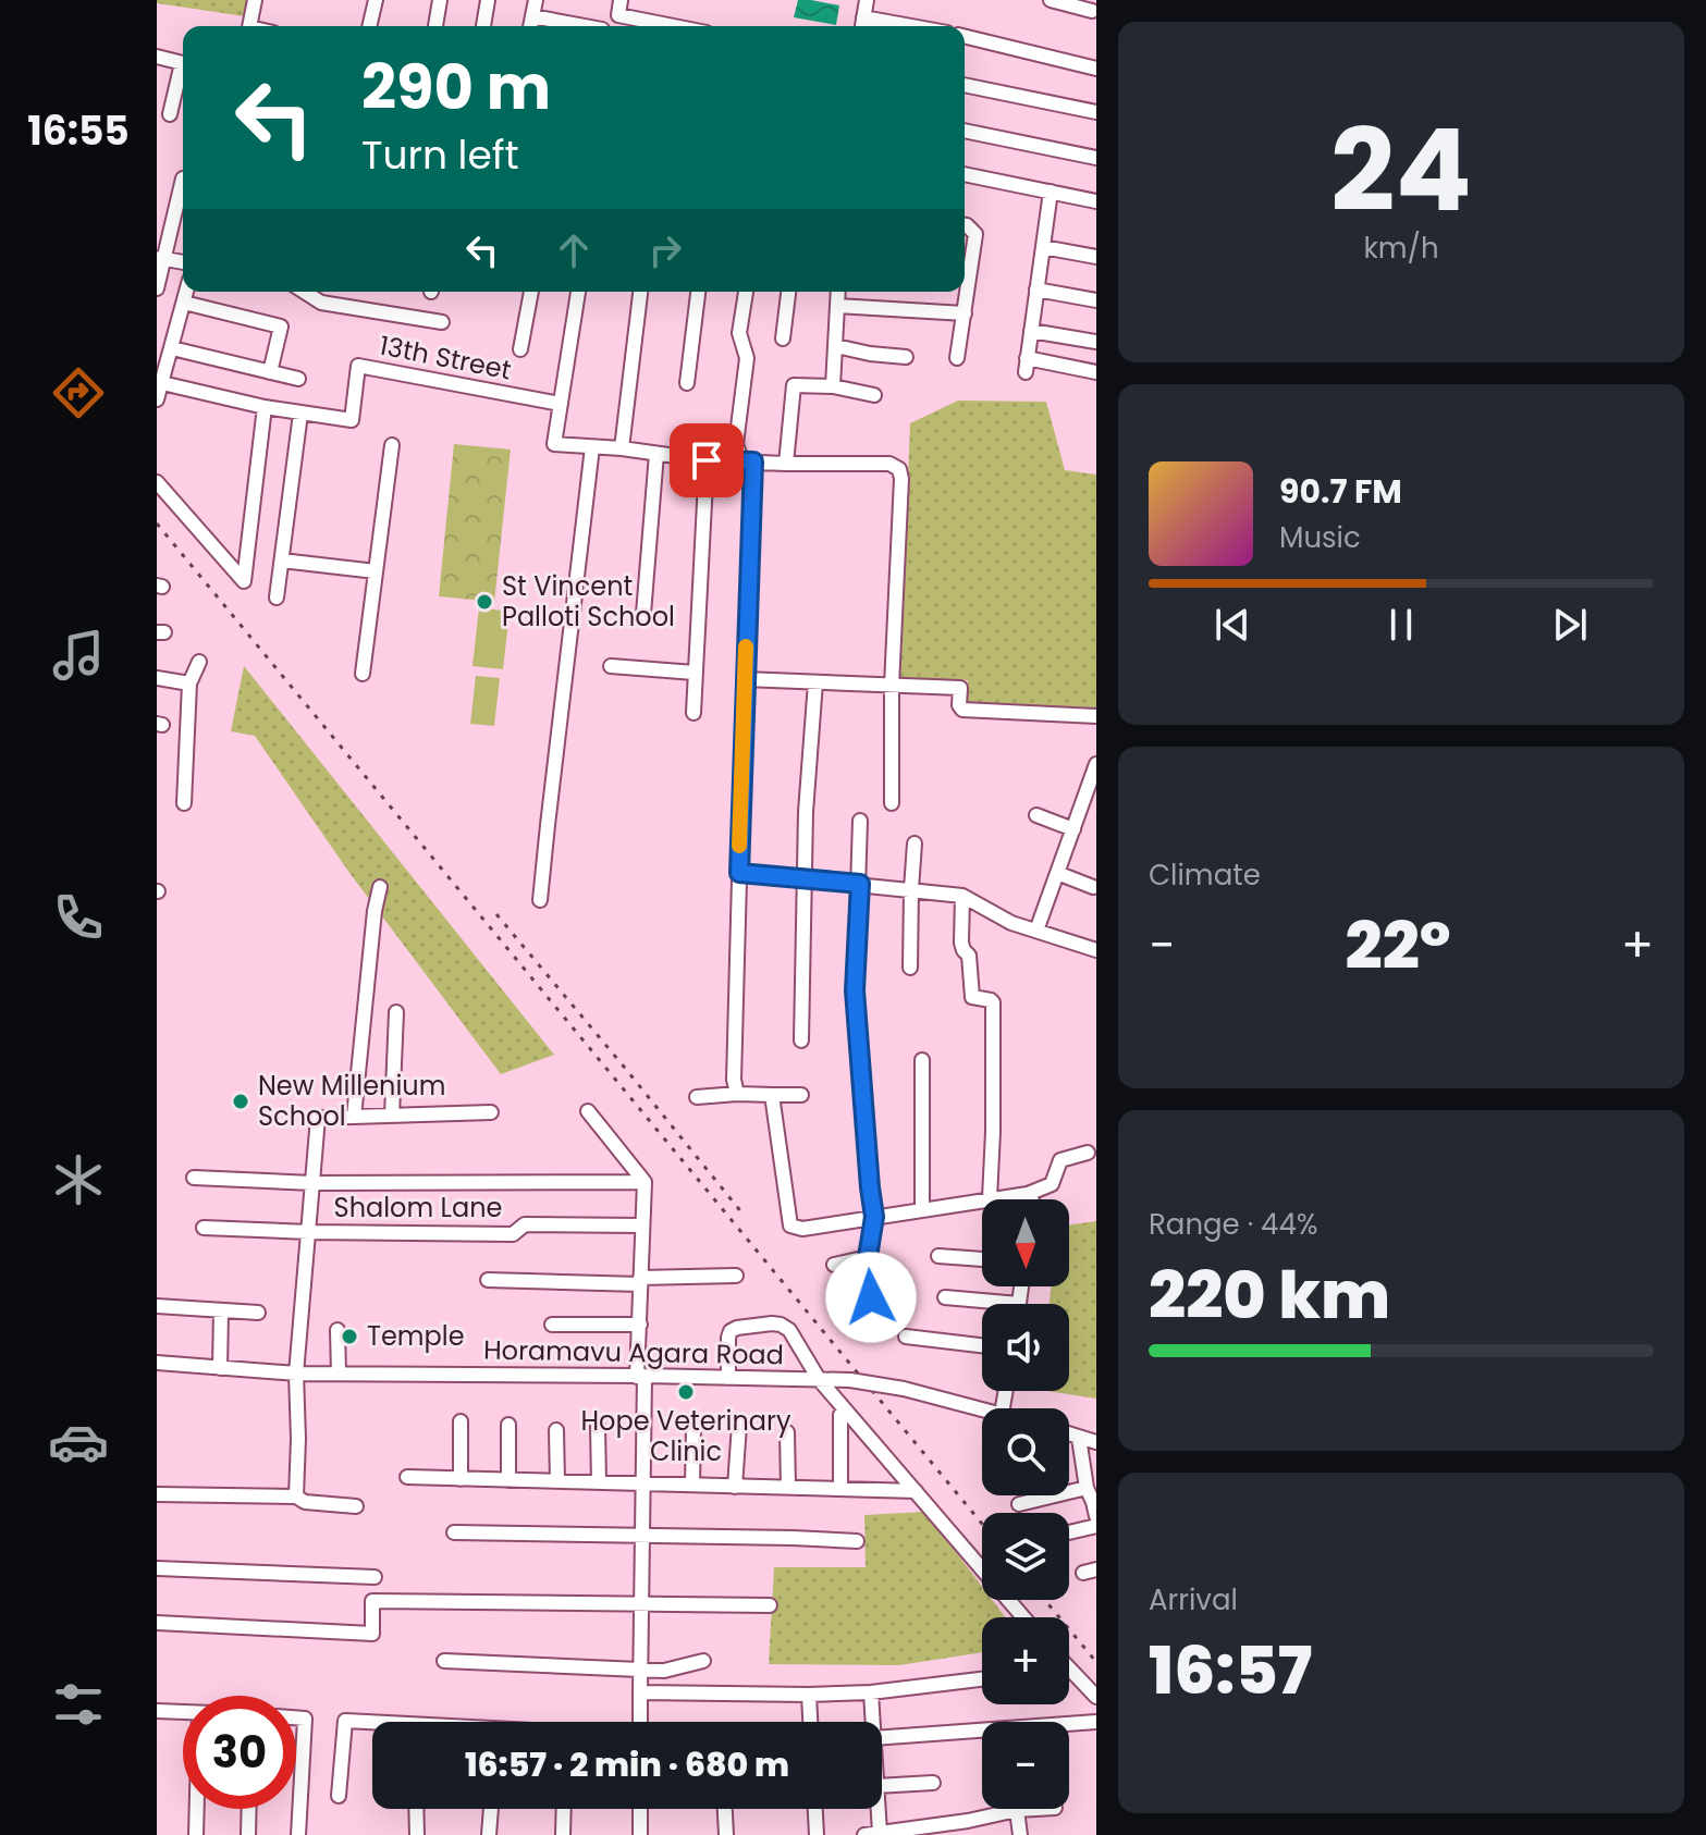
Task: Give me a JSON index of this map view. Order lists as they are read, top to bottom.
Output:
{
  "streets": {
    "street": ["13th Street", "Shalom Lane", "Horamavu Agara Road"]
  },
  "places": [
    "St Vincent Palloti School",
    "New Millenium School",
    "Temple",
    "Hope Veterinary Clinic"
  ],
  "north": "bottom",
  "page": {
    "tabs": "16:55",
    "tile": [
      ["24", "km/h"],
      "Climate",
      ["Range · 44%", "220 km"],
      ["Arrival", "16:57"]
    ],
    "turn": ["290 m", "Turn left"],
    "song": ["90.7 FM", "Music"],
    "heat": ["−", "22°", "+"],
    "map_buttons": ["+", "−"],
    "limit": "30",
    "trip": "16:57 · 2 min · 680 m"
  }
}
